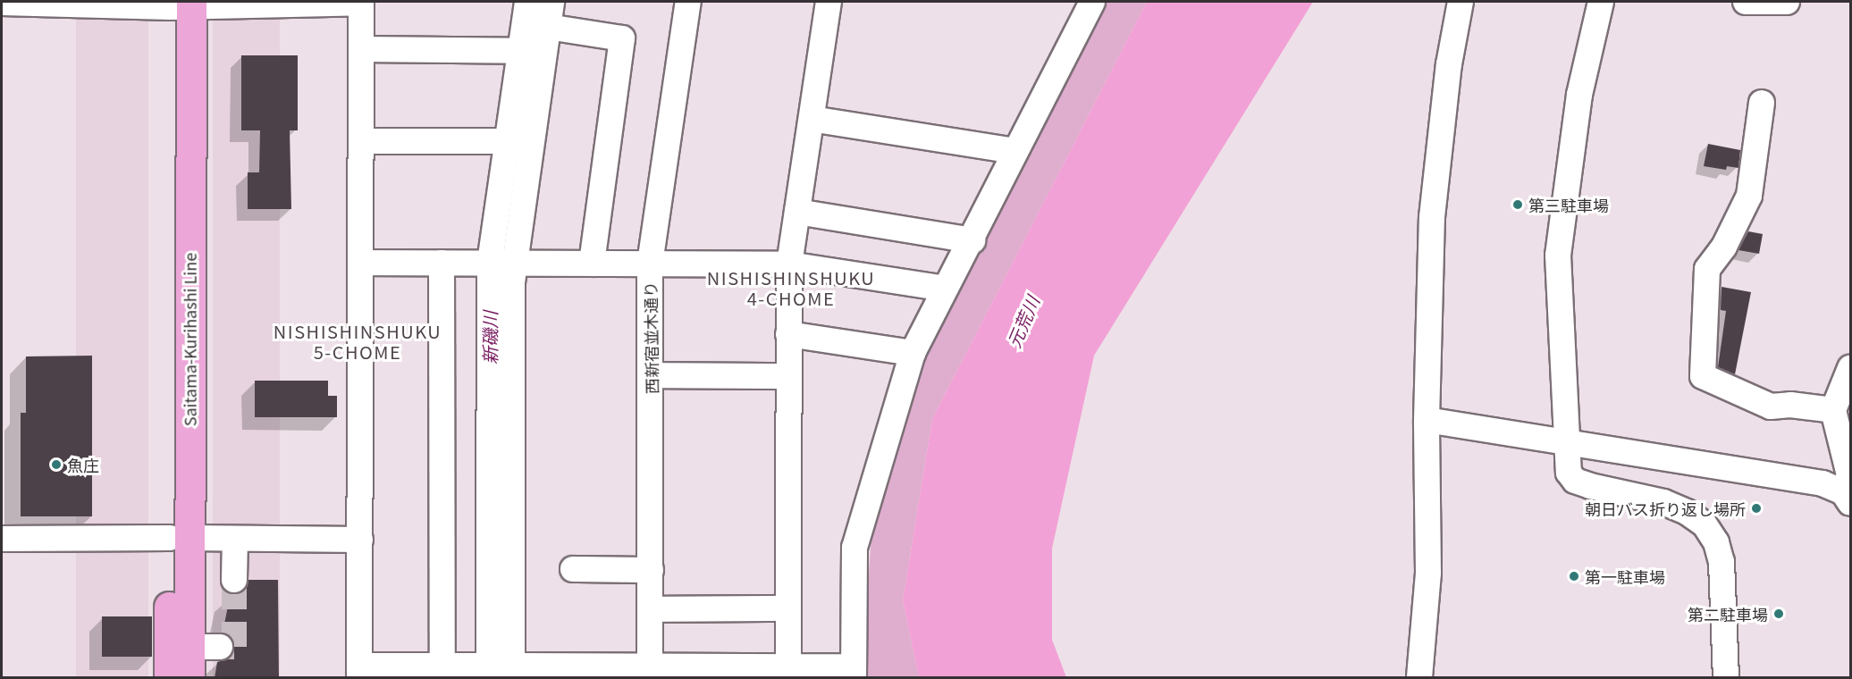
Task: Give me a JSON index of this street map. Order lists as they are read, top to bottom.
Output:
{
  "streets": {
    "main road": ["Saitama-Kurihashi Line"],
    "street": ["西新宿並木通り"]
  },
  "districts": ["NISHISHINSHUKU 4-CHOME", "NISHISHINSHUKU 5-CHOME"],
  "water": ["元荒川", "新磯川"],
  "places": [
    "第三駐車場",
    "魚庄",
    "朝日バス折り返し場所",
    "第一駐車場",
    "第二駐車場"
  ]
}
